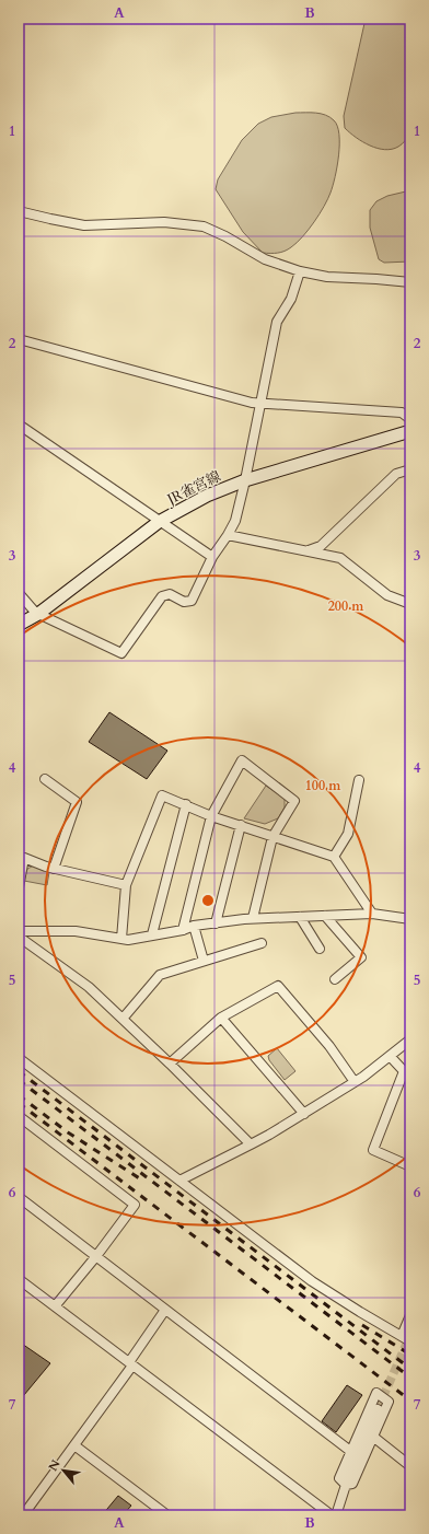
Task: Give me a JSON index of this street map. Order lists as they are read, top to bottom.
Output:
{
  "streets": {
    "street": ["JR雀宮線"]
  },
  "north": "top left",
  "grid": {
    "columns": ["A", "B"],
    "rows": [
      "1",
      "2",
      "3",
      "4",
      "5",
      "6",
      "7"
    ]
  },
  "rings": ["200 m", "100 m"]
}
